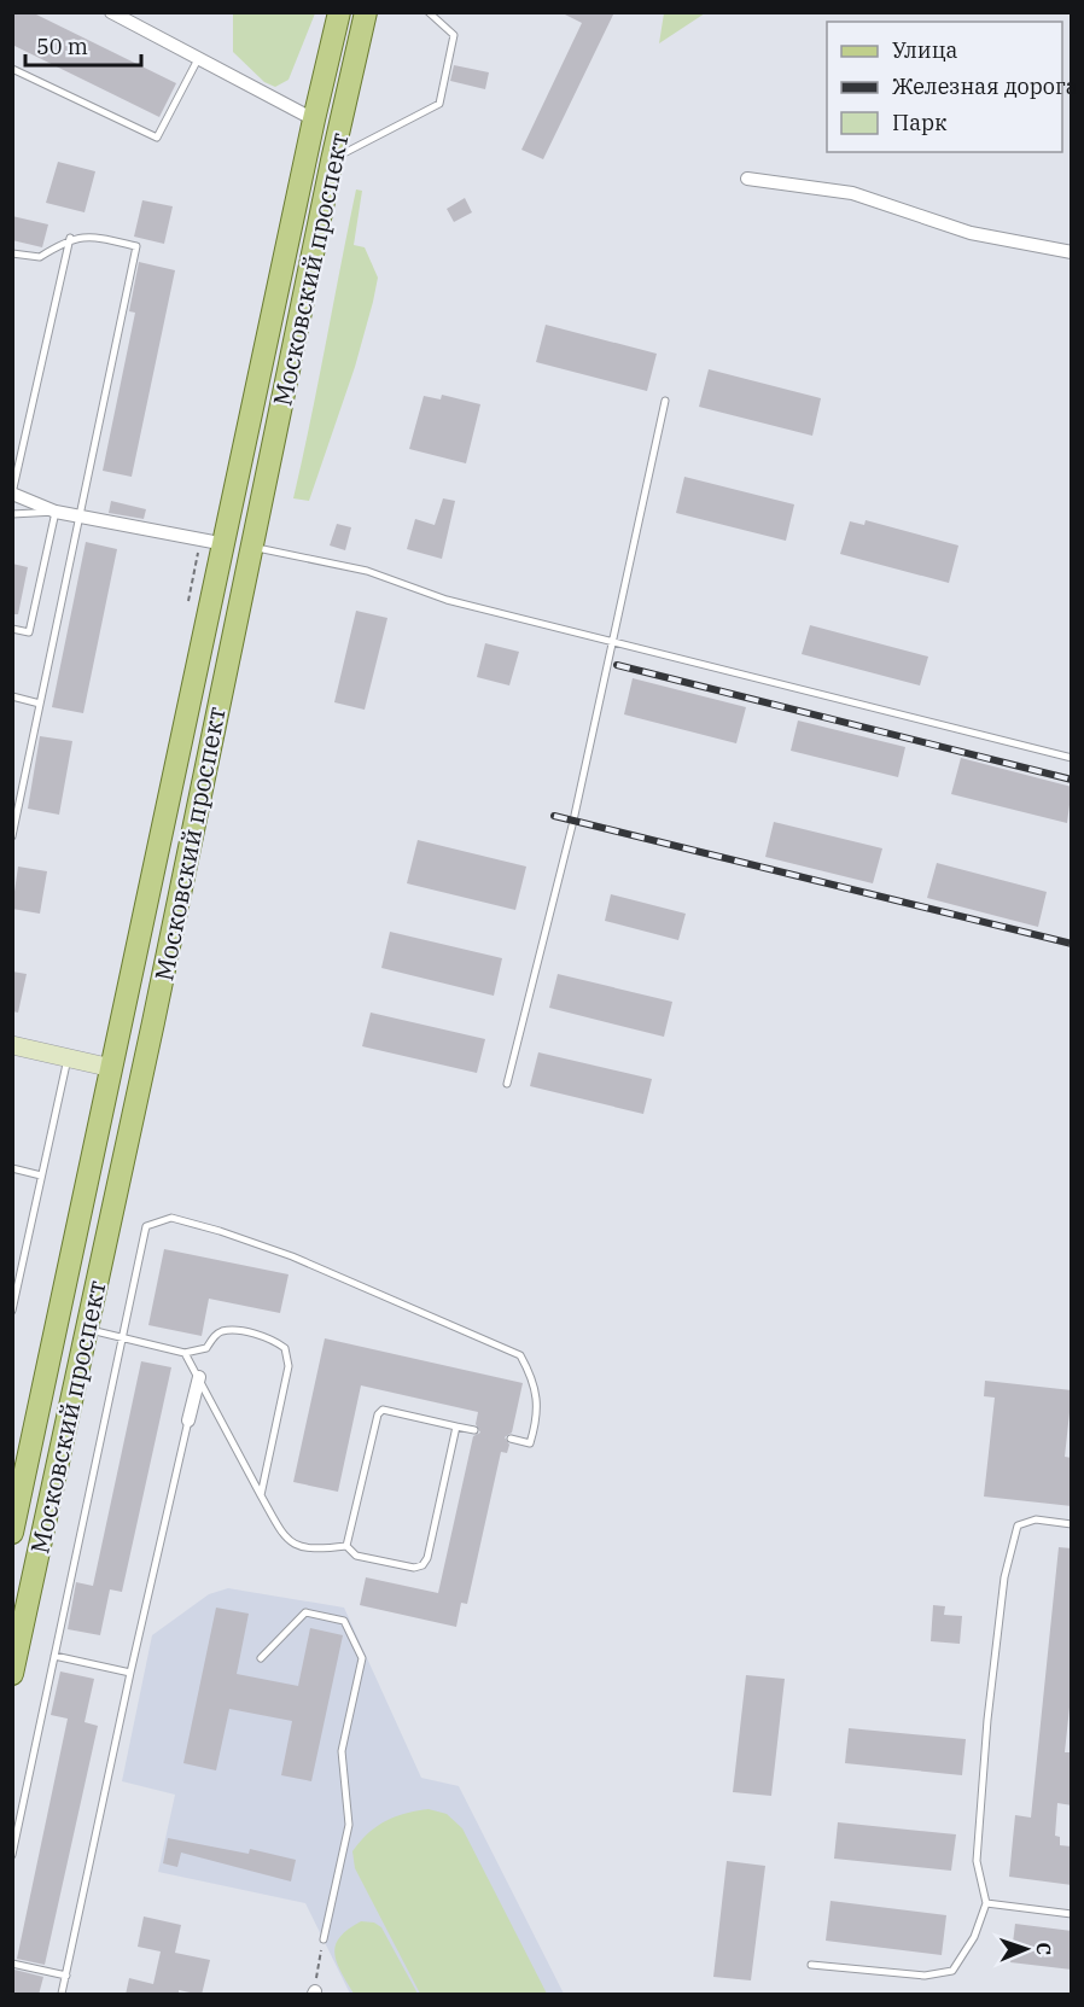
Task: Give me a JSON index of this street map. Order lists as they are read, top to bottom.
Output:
{
  "streets": {
    "main road": ["Московский проспект"]
  },
  "legend": ["Улица", "Железная дорога", "Парк"],
  "scale_bar": "50 m",
  "north": "right"
}
